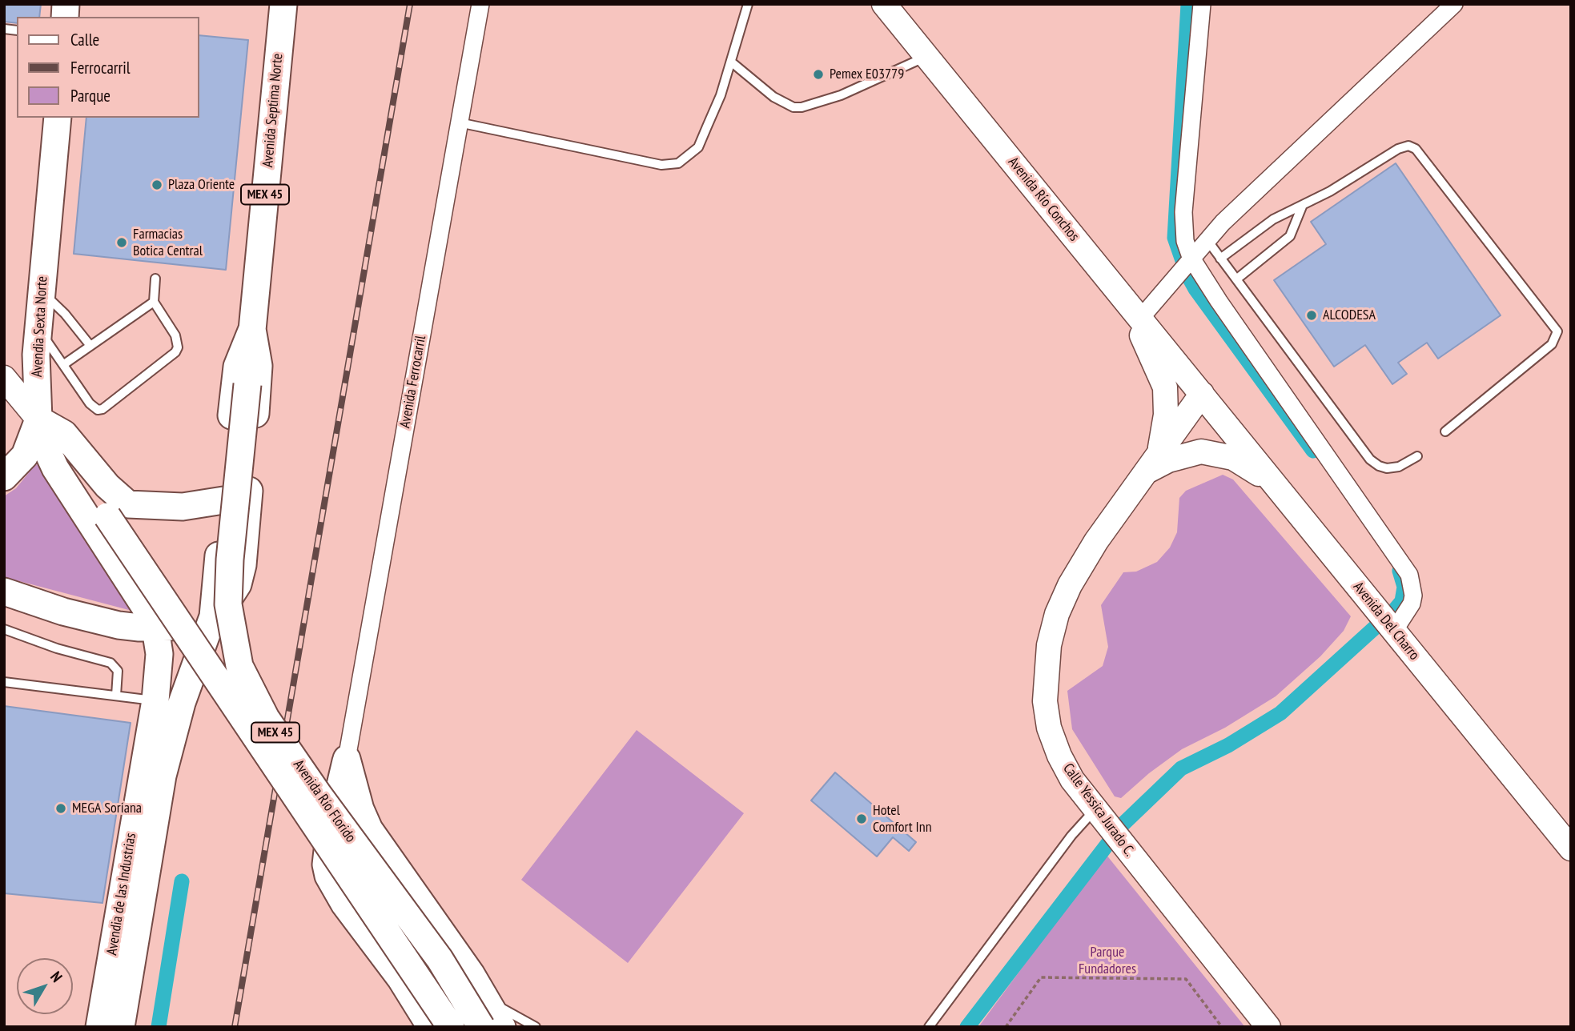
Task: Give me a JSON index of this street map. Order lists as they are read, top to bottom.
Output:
{
  "streets": {
    "main road": [
      "Avenida Septima Norte",
      "MEX 45",
      "Avenida Río Conchos",
      "Avendia Sexta Norte",
      "Avenida Del Charro",
      "Avenida Río Florido",
      "Calle Yessica Jurado C.",
      "Avendia de las Industrias"
    ],
    "street": ["Avenida Ferrocarril"]
  },
  "crossings": [
    ["Avenida Septima Norte", "Avenida Río Florido"],
    ["Avenida Río Conchos", "Avenida Del Charro"],
    ["Avenida Río Conchos", "Calle Yessica Jurado C."],
    ["Avendia Sexta Norte", "Avenida Río Florido"],
    ["Avendia Sexta Norte", "Avendia de las Industrias"],
    ["Avenida Del Charro", "Calle Yessica Jurado C."],
    ["Avenida Río Florido", "Avendia de las Industrias"]
  ],
  "parks": ["Parque Fundadores"],
  "places": [
    "Pemex E03779",
    "Plaza Oriente",
    "Farmacias Botica Central",
    "ALCODESA",
    "MEGA Soriana",
    "Hotel Comfort Inn"
  ],
  "legend": ["Calle", "Ferrocarril", "Parque"],
  "north": "top right"
}
